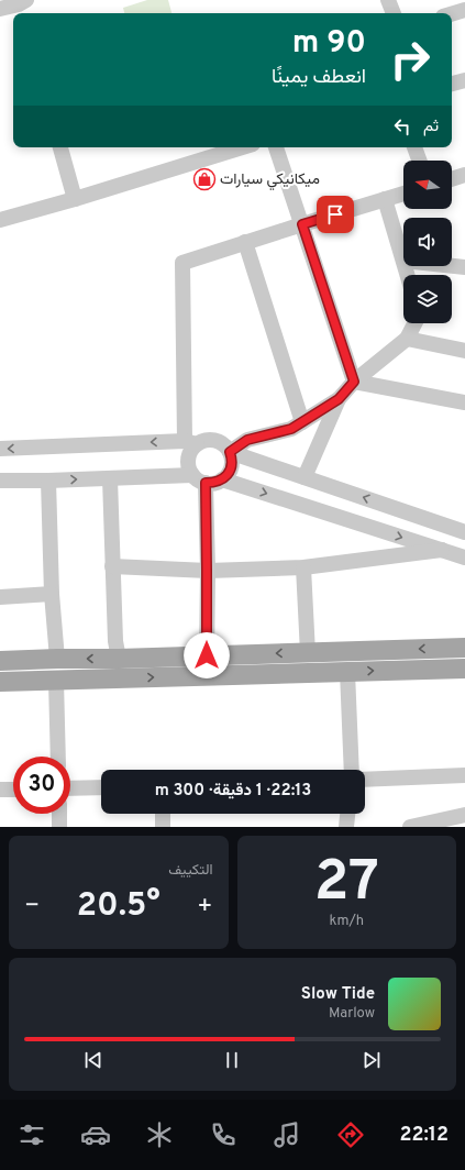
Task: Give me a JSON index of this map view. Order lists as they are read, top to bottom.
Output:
{
  "places": {
    "shop": ["ميكانيكي سيارات"]
  },
  "north": "left",
  "page": {
    "turn": ["90 m", "انعطف يمينًا"],
    "then": "ثم",
    "limit": "30",
    "trip": "22:13 · 1 دقيقة · 300 m",
    "tile": [
      ["27", "km/h"],
      "التكييف"
    ],
    "heat": ["−", "20.5°", "+"],
    "song": ["Slow Tide", "Marlow"],
    "tabs": "22:12"
  }
}
